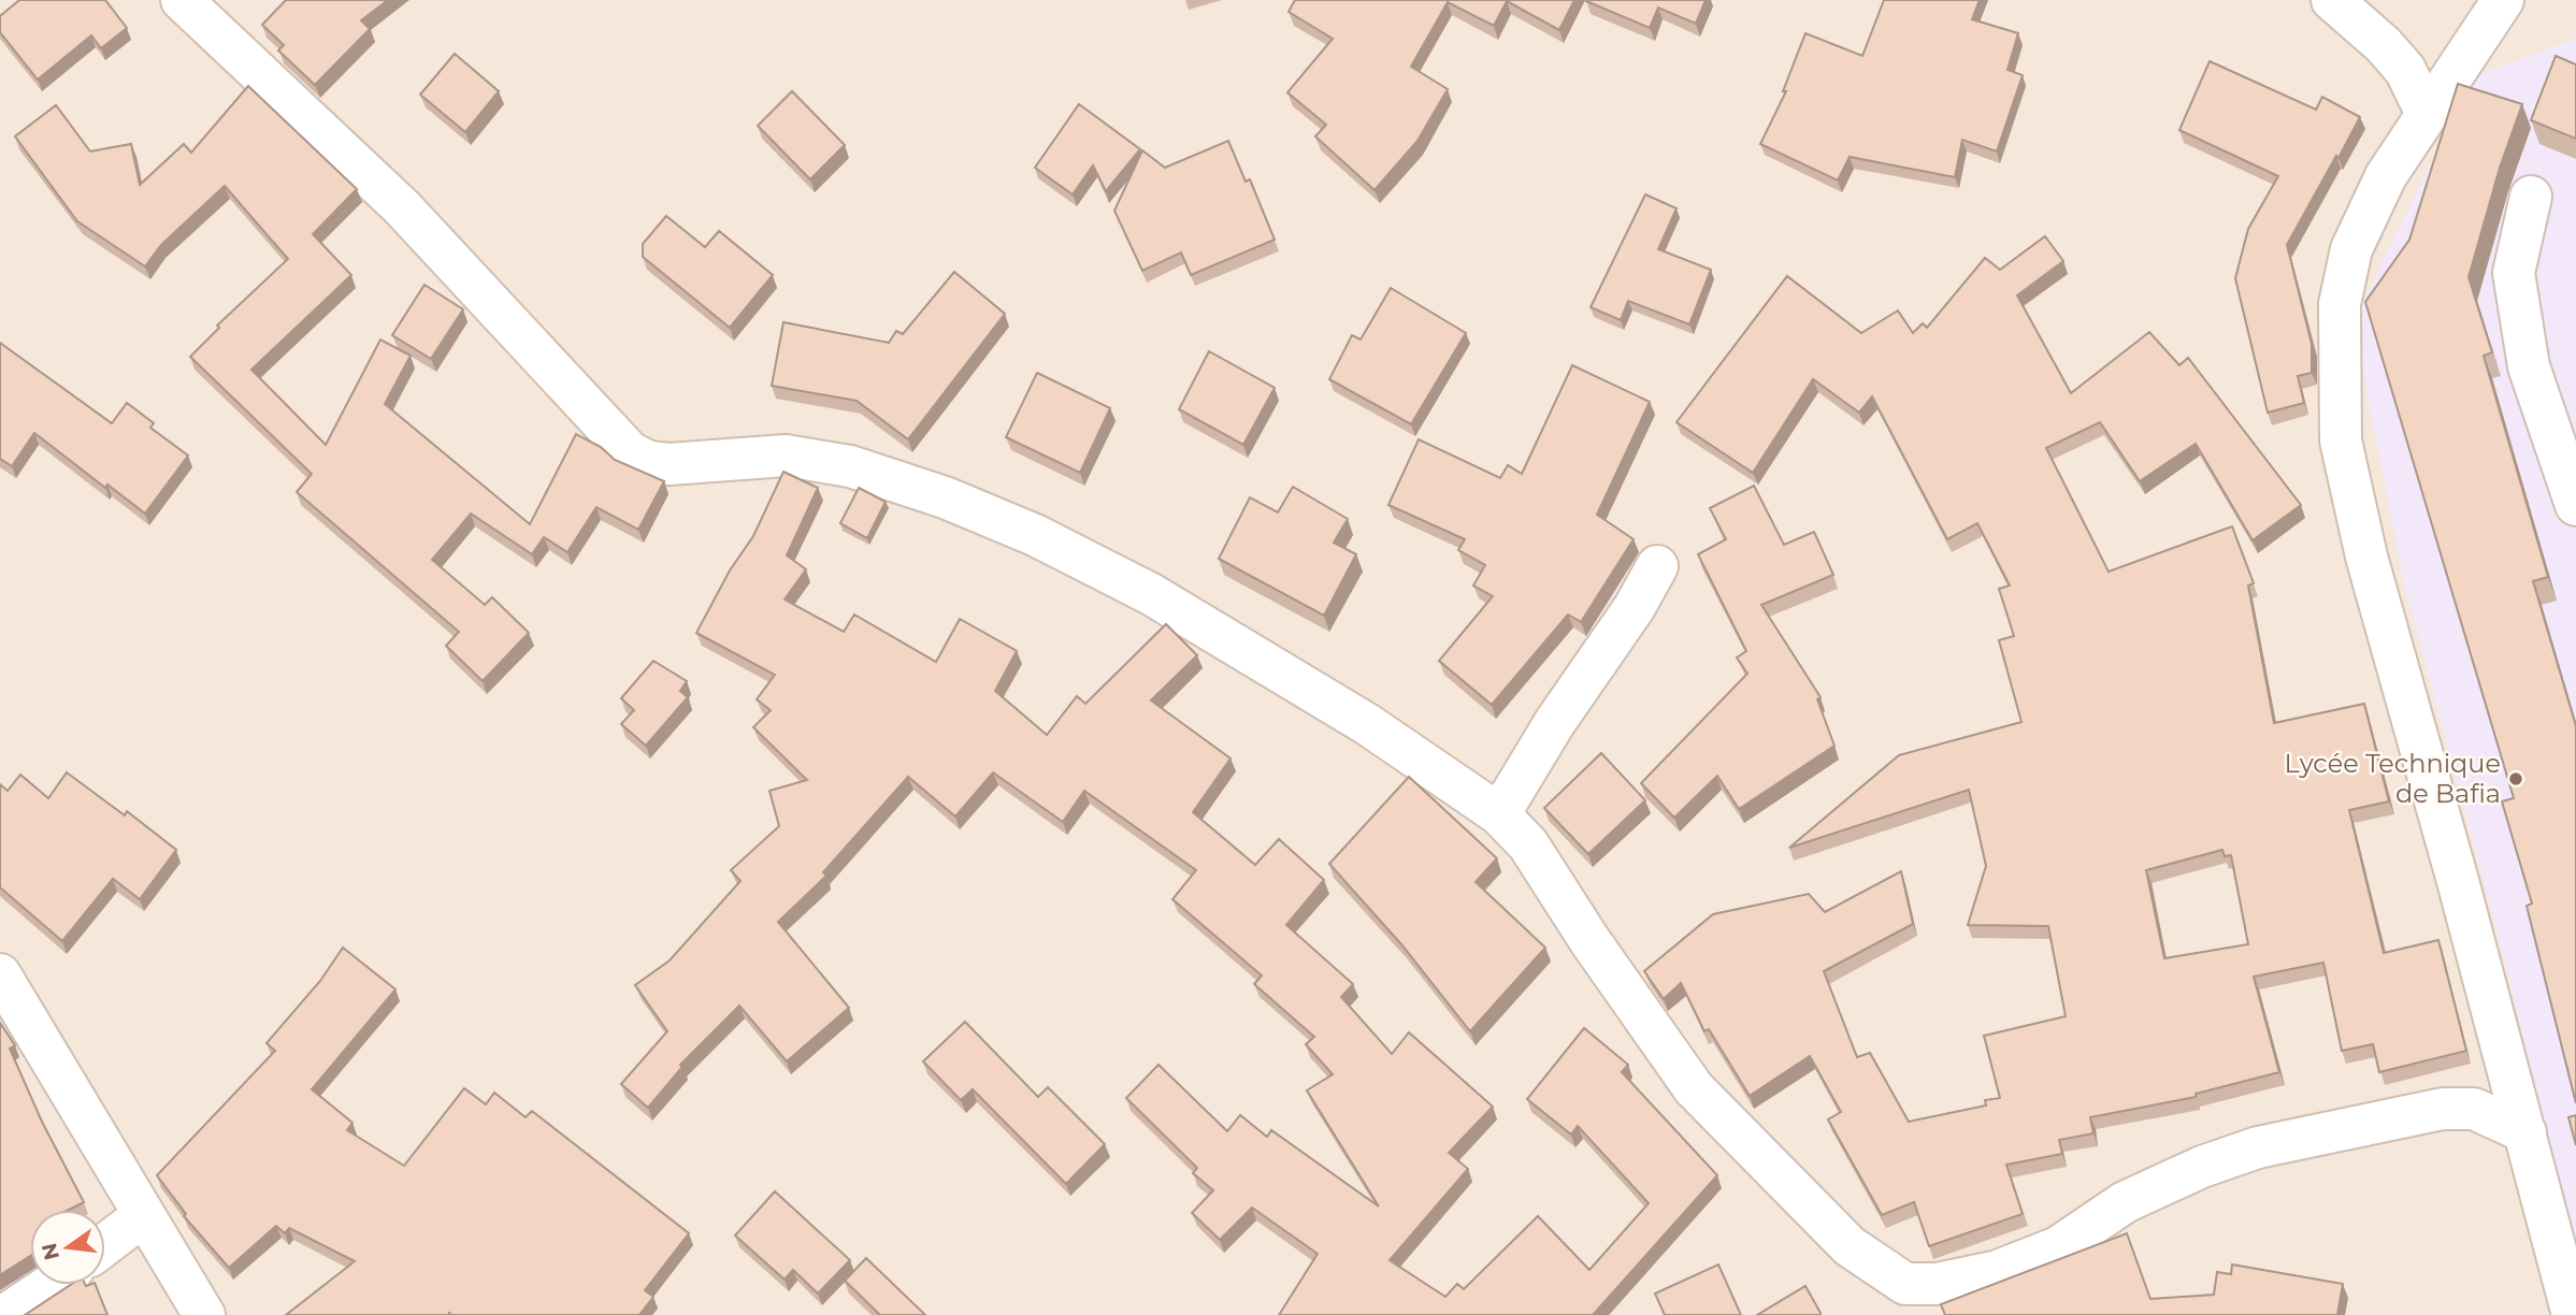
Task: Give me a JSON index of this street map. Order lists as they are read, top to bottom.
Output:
{
  "places": ["Lycée Technique de Bafia"],
  "north": "left"
}
